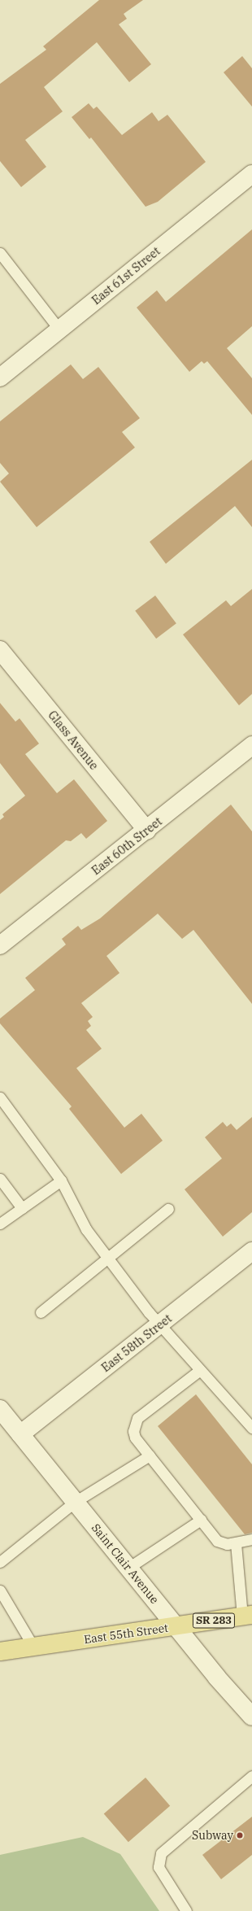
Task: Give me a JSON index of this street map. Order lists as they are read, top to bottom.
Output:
{
  "streets": {
    "main road": ["SR 283", "East 55th Street"],
    "street": [
      "East 61st Street",
      "Glass Avenue",
      "East 60th Street",
      "East 58th Street",
      "Saint Clair Avenue"
    ]
  },
  "crossings": [
    ["Glass Avenue", "East 60th Street"],
    ["East 58th Street", "Saint Clair Avenue"],
    ["Saint Clair Avenue", "East 55th Street"]
  ],
  "places": ["Subway"]
}
